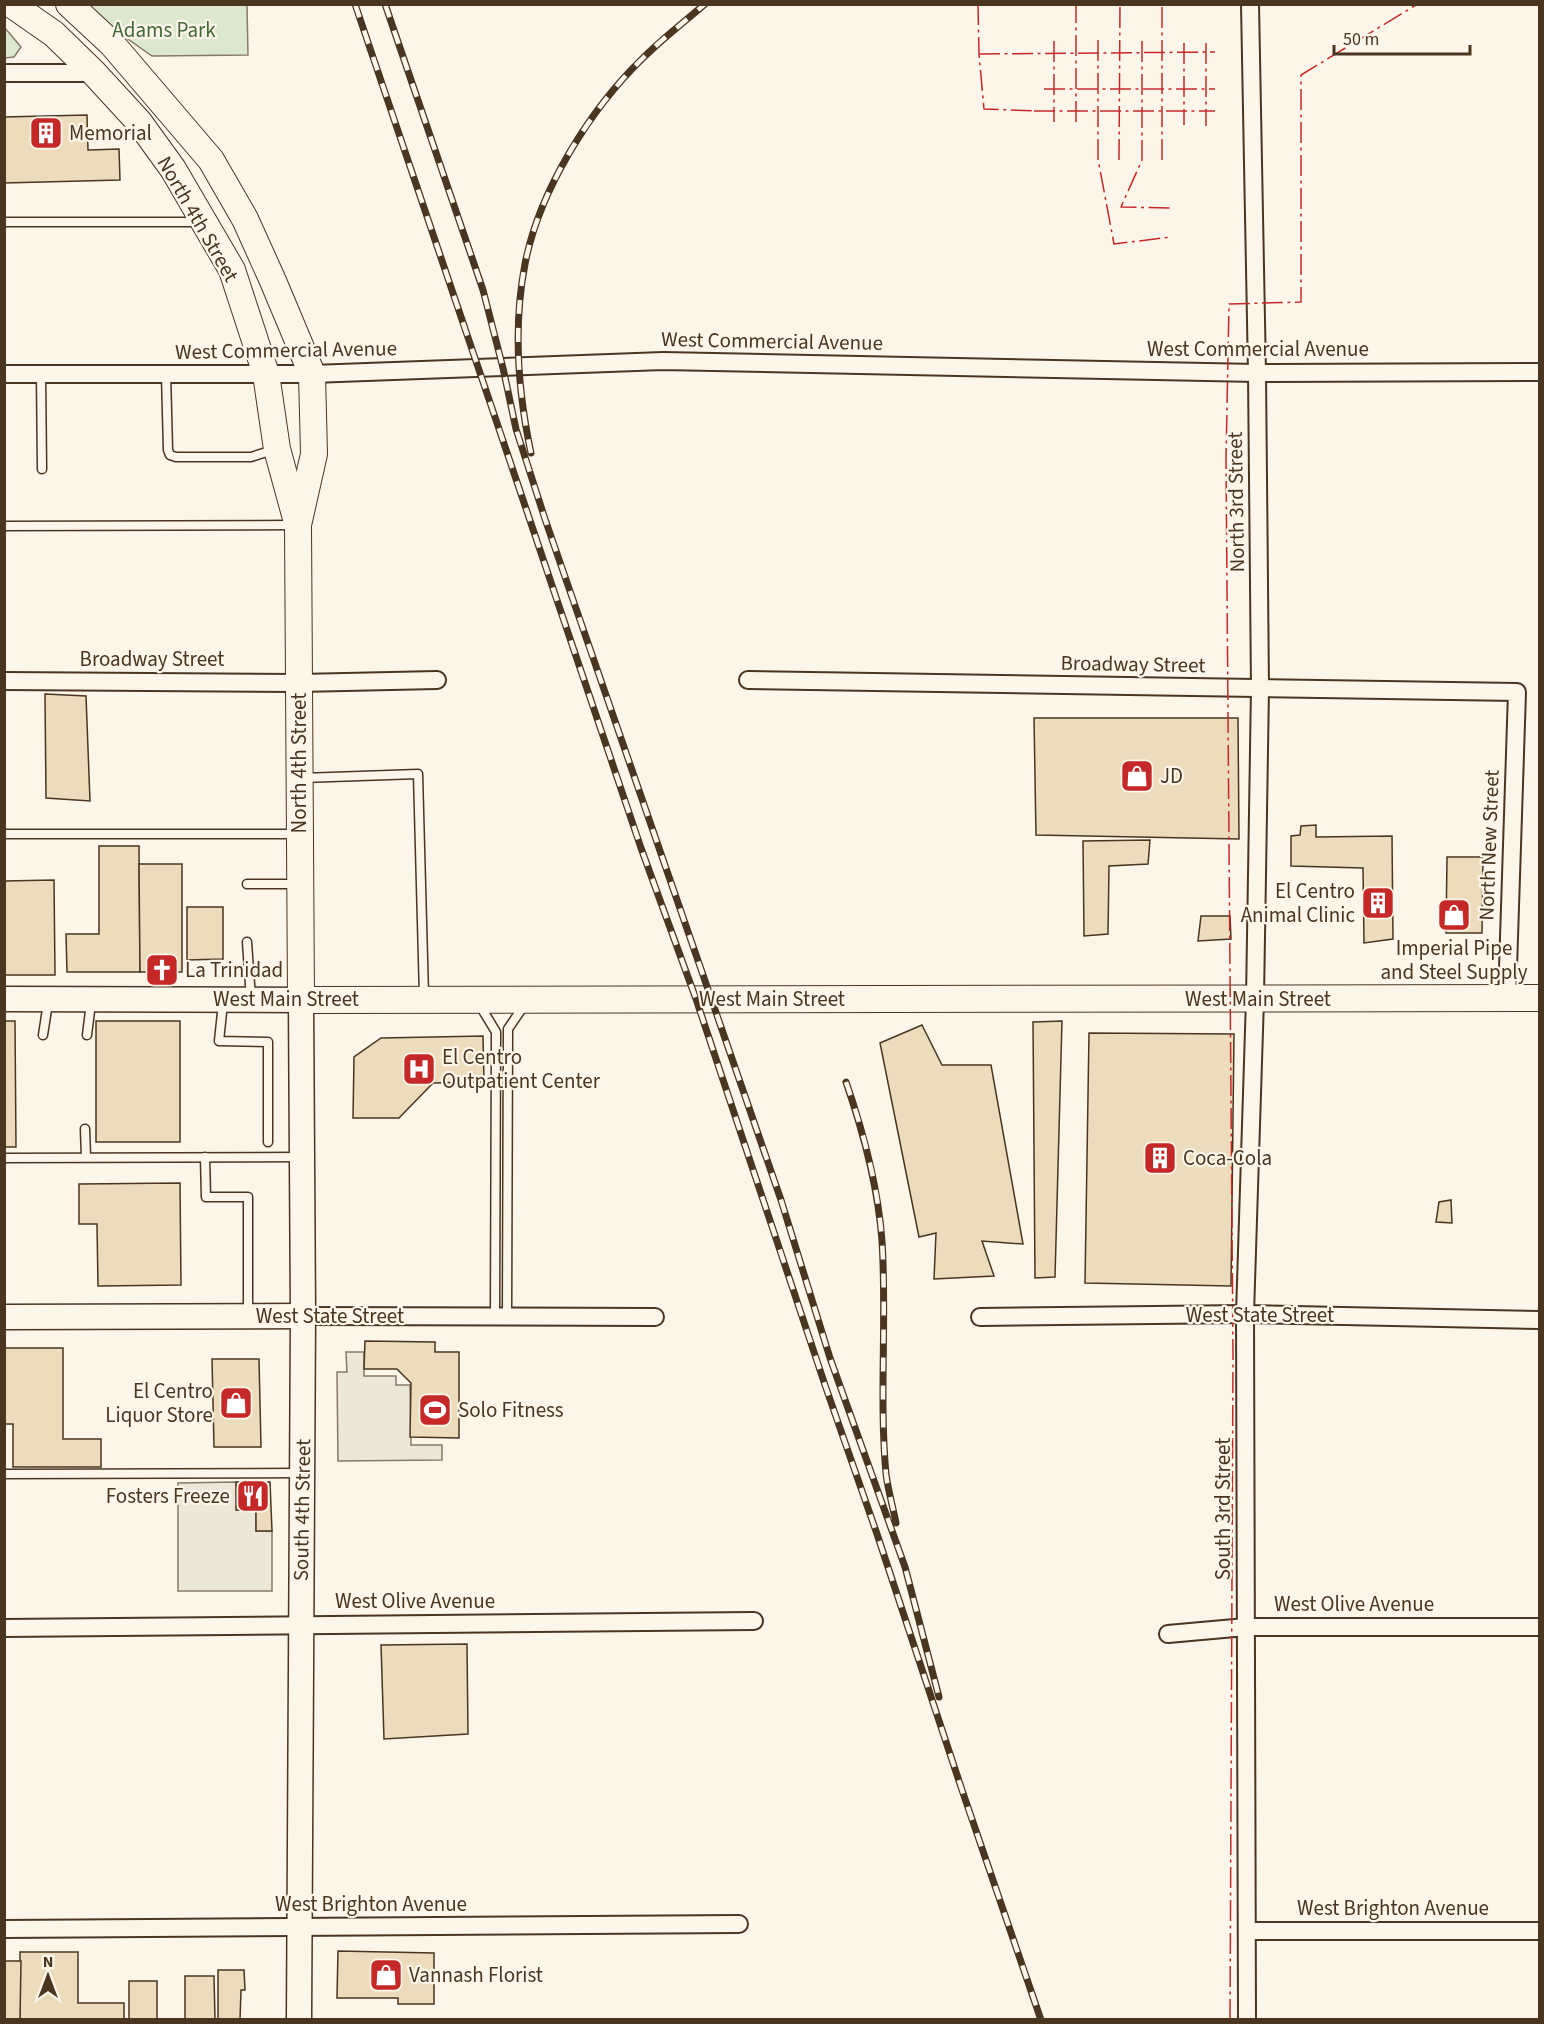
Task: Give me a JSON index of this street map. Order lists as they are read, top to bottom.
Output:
{
  "streets": {
    "main road": [
      "North 4th Street",
      "West Main Street",
      "West State Street",
      "South 4th Street"
    ],
    "street": [
      "West Commercial Avenue",
      "North 3rd Street",
      "Broadway Street",
      "North New Street",
      "South 3rd Street",
      "West Olive Avenue",
      "West Brighton Avenue"
    ]
  },
  "crossings": [
    ["North 4th Street", "West Commercial Avenue"],
    ["North 4th Street", "Broadway Street"],
    ["North 4th Street", "West Main Street"],
    ["North 4th Street", "South 4th Street"],
    ["West Commercial Avenue", "North 3rd Street"],
    ["North 3rd Street", "Broadway Street"],
    ["North 3rd Street", "West Main Street"],
    ["North 3rd Street", "South 3rd Street"],
    ["Broadway Street", "North New Street"],
    ["North New Street", "West Main Street"],
    ["West Main Street", "South 3rd Street"],
    ["West Main Street", "South 4th Street"],
    ["West State Street", "South 3rd Street"],
    ["West State Street", "South 4th Street"],
    ["South 3rd Street", "West Olive Avenue"],
    ["South 3rd Street", "West Brighton Avenue"],
    ["South 4th Street", "West Olive Avenue"],
    ["South 4th Street", "West Brighton Avenue"]
  ],
  "parks": ["Adams Park"],
  "places": {
    "building": ["Memorial", "El Centro Animal Clinic", "Coca-Cola"],
    "shop": [
      "JD",
      "Imperial Pipe and Steel Supply",
      "El Centro Liquor Store",
      "Vannash Florist"
    ],
    "church": ["La Trinidad"],
    "hospital": ["El Centro Outpatient Center"],
    "sports": ["Solo Fitness"],
    "restaurant": ["Fosters Freeze"]
  },
  "scale_bar": "50 m",
  "north": "top"
}
